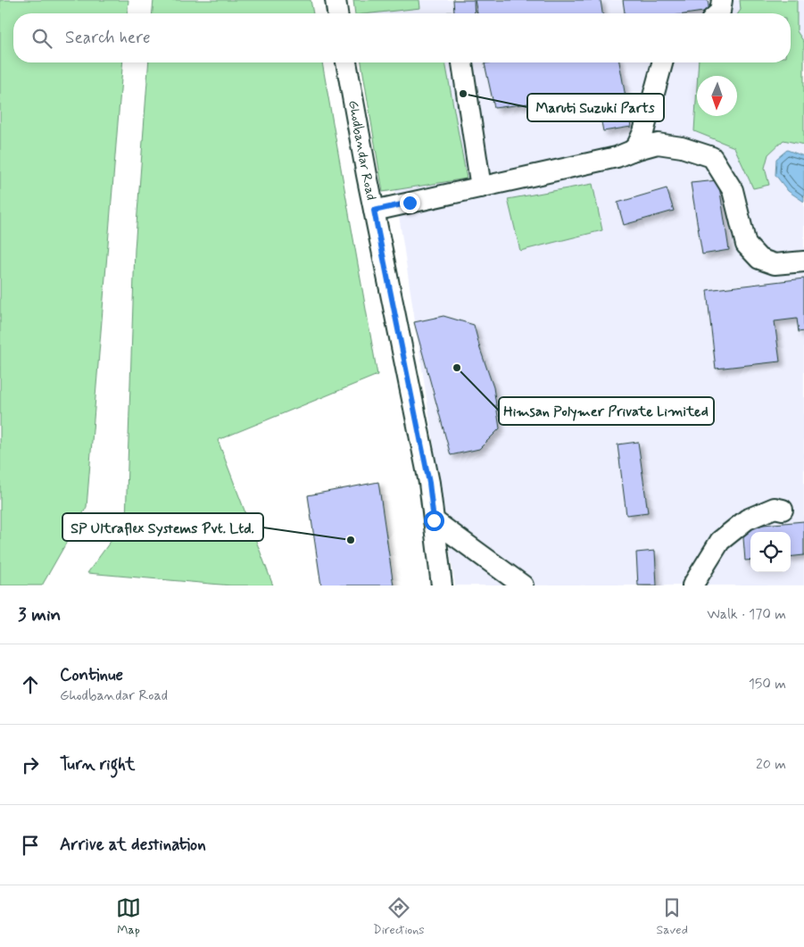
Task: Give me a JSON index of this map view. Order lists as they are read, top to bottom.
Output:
{
  "streets": {
    "street": ["Ghodbandar Road"]
  },
  "places": ["Maruti Suzuki Parts", "Himsan Polymer Private Limited", "SP Ultraflex Systems Pvt. Ltd."],
  "north": "bottom",
  "page": {
    "search": "Search here",
    "heading": ["3 min", "Walk · 170 m"],
    "list": [
      ["Continue", "Ghodbandar Road", "150 m"],
      ["Turn right", "20 m"],
      "Arrive at destination"
    ],
    "nav": ["Map", "Directions", "Saved"]
  }
}
